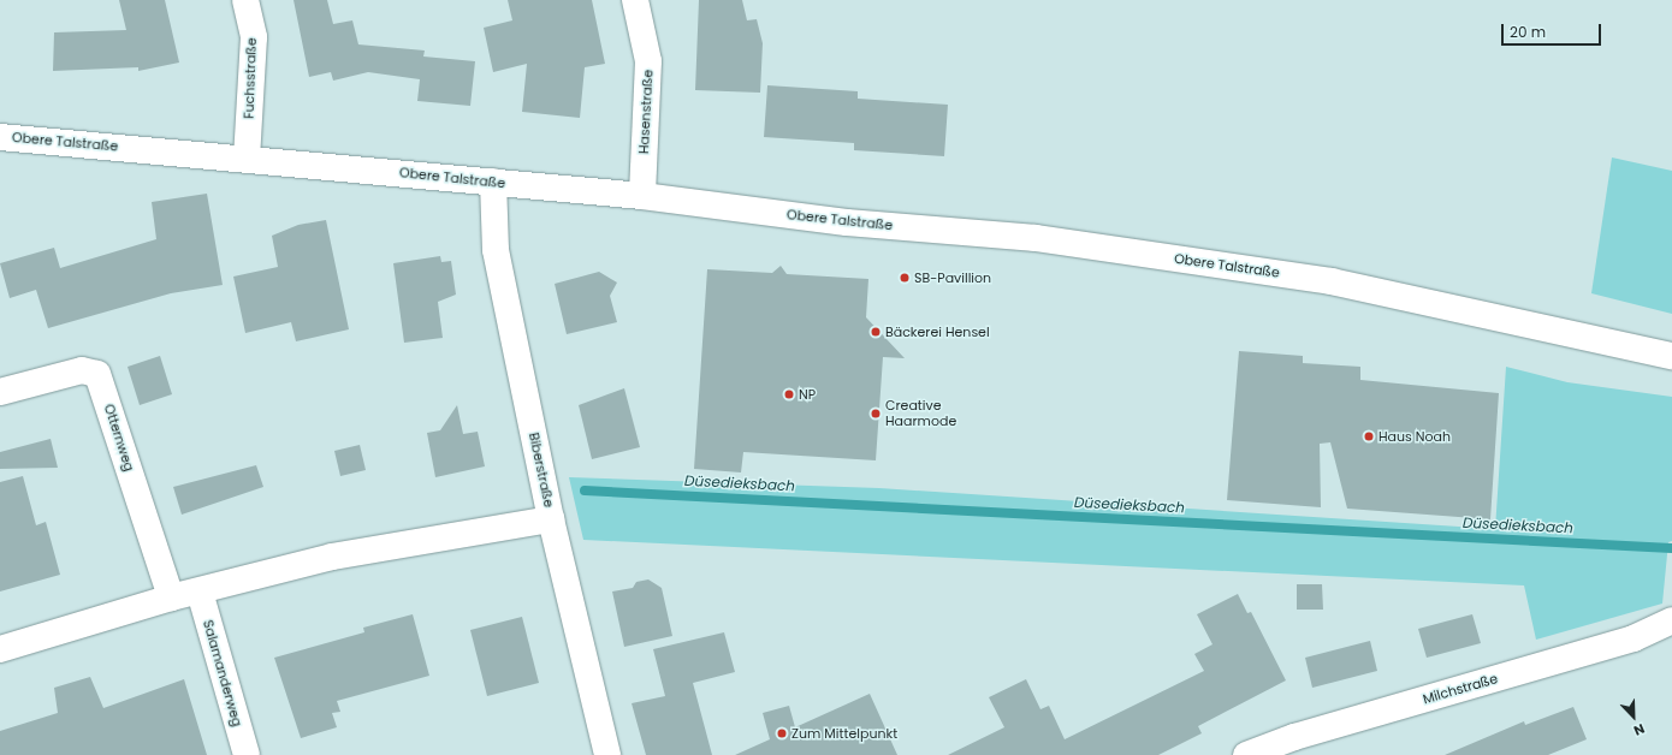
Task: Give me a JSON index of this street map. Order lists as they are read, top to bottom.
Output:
{
  "streets": {
    "street": [
      "Fuchsstraße",
      "Hasenstraße",
      "Obere Talstraße",
      "Otternweg",
      "Biberstraße",
      "Salamanderweg",
      "Milchstraße"
    ]
  },
  "crossings": [
    ["Fuchsstraße", "Obere Talstraße"],
    ["Hasenstraße", "Obere Talstraße"],
    ["Obere Talstraße", "Biberstraße"]
  ],
  "water": ["Düsedieksbach"],
  "places": [
    "SB-Pavillion",
    "Bäckerei Hensel",
    "NP",
    "Creative Haarmode",
    "Haus Noah",
    "Zum Mittelpunkt"
  ],
  "scale_bar": "20 m",
  "north": "bottom right"
}
